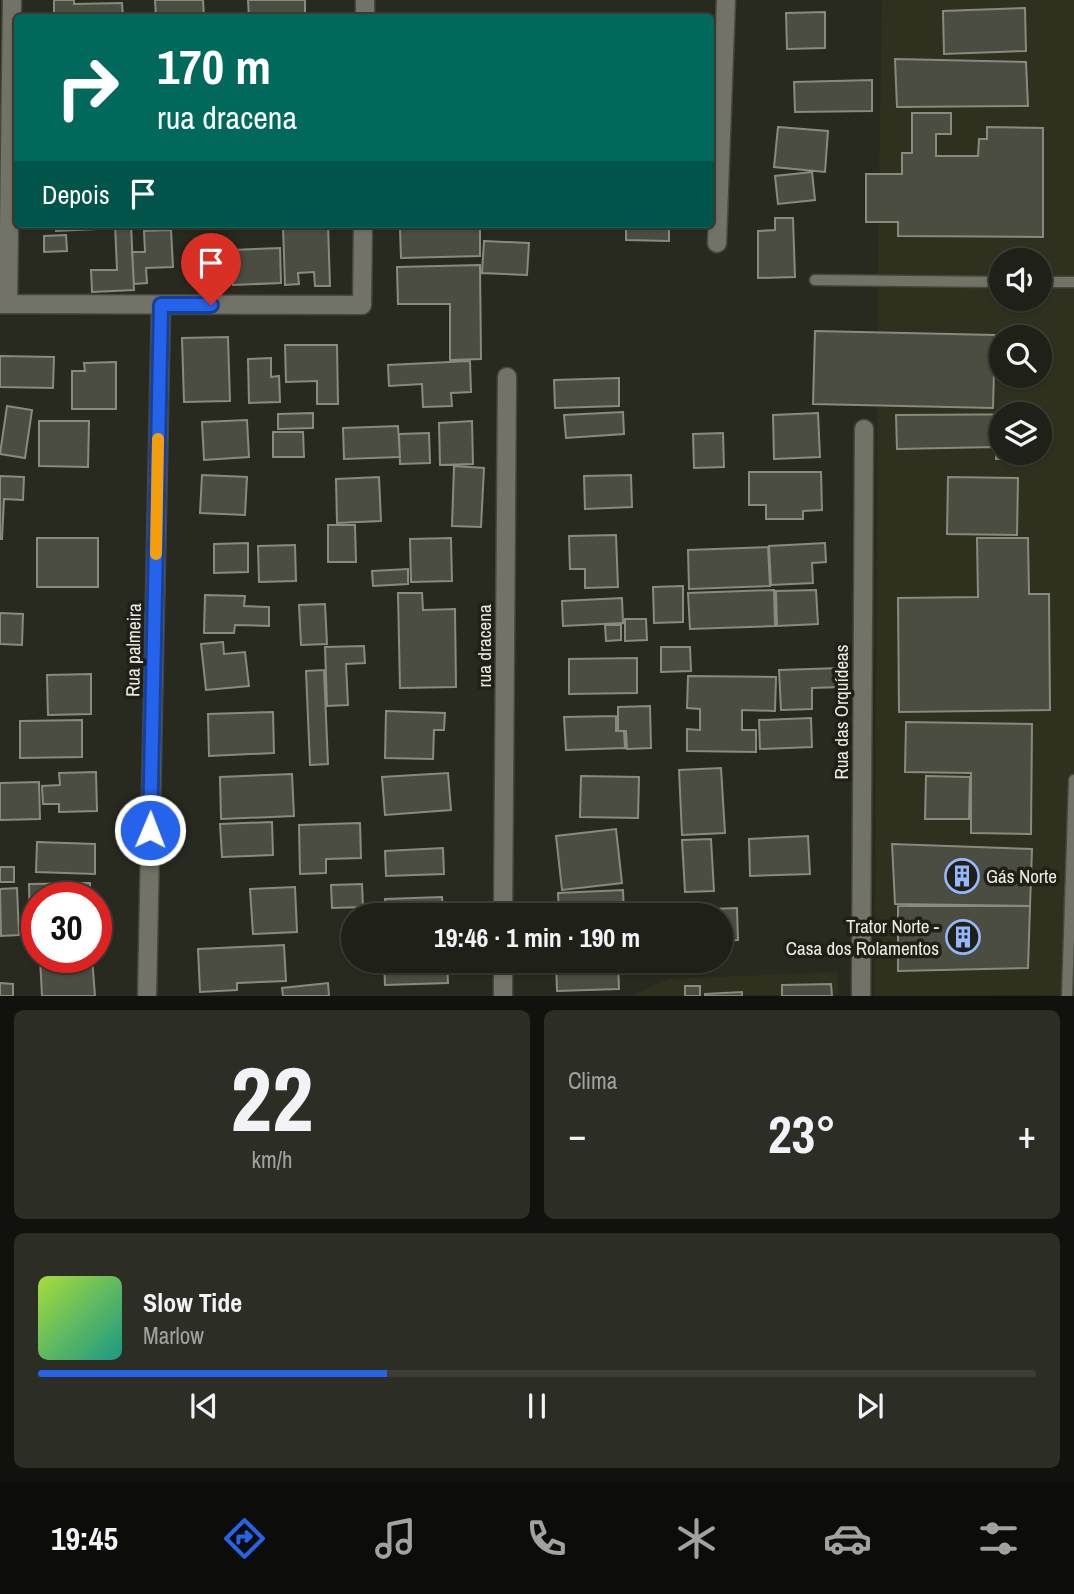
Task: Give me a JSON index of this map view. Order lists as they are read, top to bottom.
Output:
{
  "streets": {
    "street": ["rua dracena", "Rua palmeira", "Rua das Orquídeas"]
  },
  "places": {
    "building": ["Gás Norte", "Trator Norte - Casa dos Rolamentos"]
  },
  "page": {
    "turn": ["170 m", "rua dracena"],
    "then": "Depois",
    "limit": "30",
    "trip": "19:46 · 1 min · 190 m",
    "tile": [
      ["22", "km/h"],
      "Clima"
    ],
    "heat": ["−", "23°", "+"],
    "song": ["Slow Tide", "Marlow"],
    "tabs": "19:45"
  }
}
